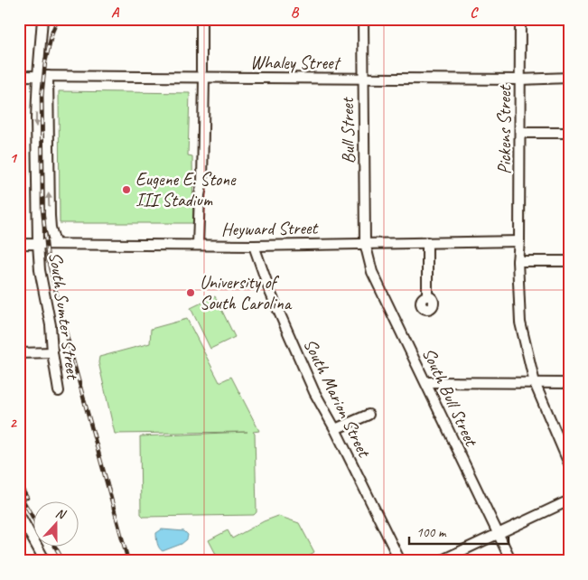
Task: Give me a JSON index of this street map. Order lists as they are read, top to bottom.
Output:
{
  "streets": {
    "street": [
      "Whaley Street",
      "Pickens Street",
      "Bull Street",
      "Heyward Street",
      "South Sumter Street",
      "South Bull Street",
      "South Marion Street"
    ]
  },
  "crossings": [
    ["Whaley Street", "Pickens Street"],
    ["Whaley Street", "Bull Street"],
    ["Whaley Street", "South Sumter Street"],
    ["Pickens Street", "Heyward Street"],
    ["Bull Street", "Heyward Street"],
    ["Bull Street", "South Bull Street"],
    ["Heyward Street", "South Sumter Street"],
    ["Heyward Street", "South Bull Street"],
    ["Heyward Street", "South Marion Street"]
  ],
  "places": ["Eugene E. Stone III Stadium", "University of South Carolina"],
  "scale_bar": "100 m",
  "north": "top",
  "grid": {
    "columns": ["A", "B", "C"],
    "rows": ["1", "2"]
  }
}
